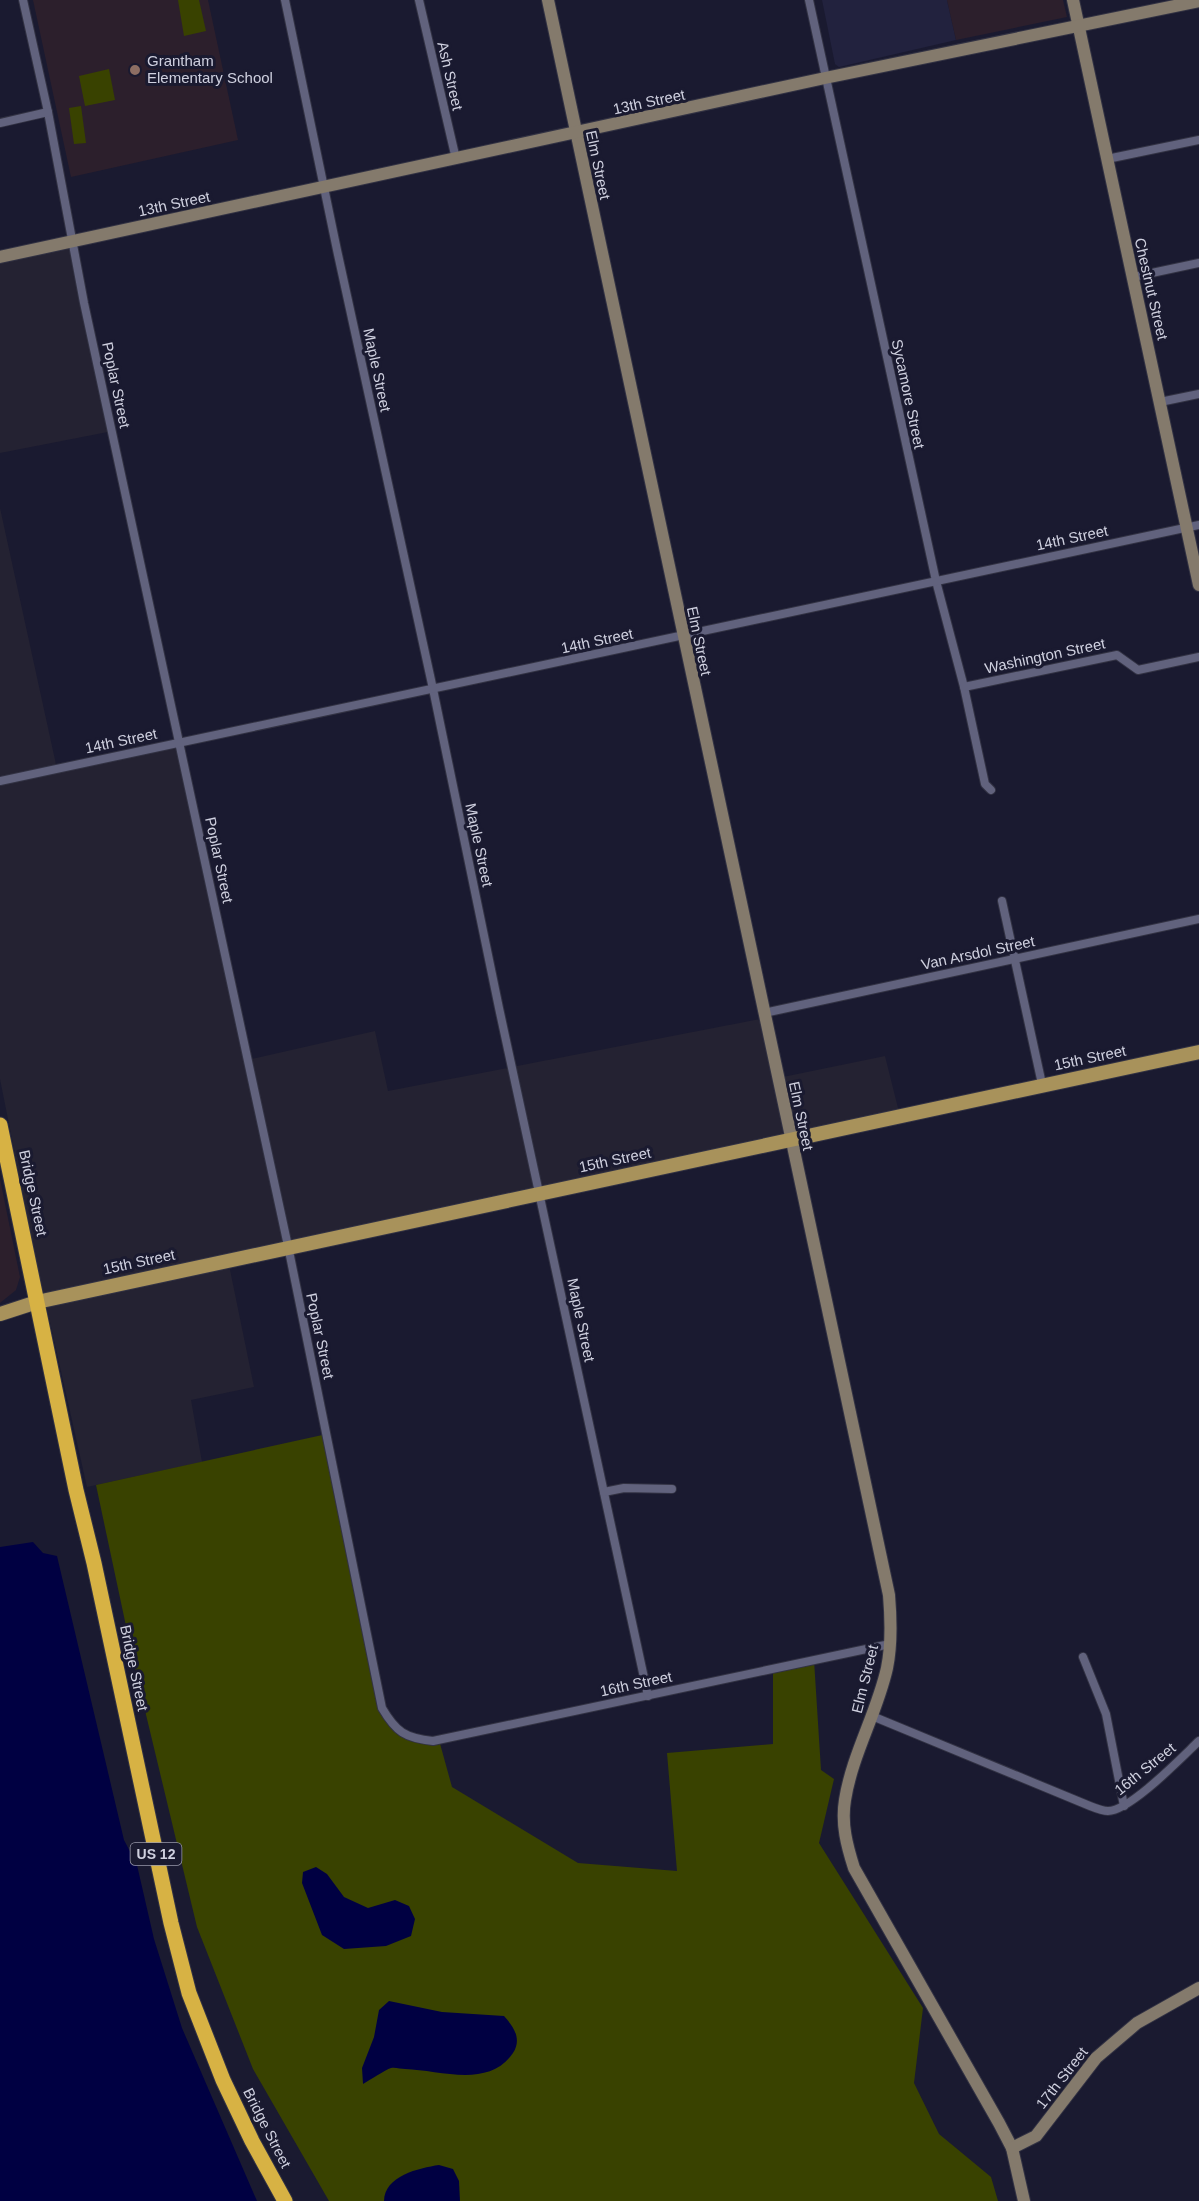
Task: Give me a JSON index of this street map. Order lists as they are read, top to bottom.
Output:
{
  "streets": {
    "highway": ["Bridge Street", "US 12"],
    "main road": [
      "13th Street",
      "Elm Street",
      "Chestnut Street",
      "15th Street",
      "17th Street"
    ],
    "street": [
      "Ash Street",
      "Maple Street",
      "Poplar Street",
      "Sycamore Street",
      "14th Street",
      "Washington Street",
      "Van Arsdol Street",
      "16th Street"
    ]
  },
  "crossings": [
    ["Ash Street", "13th Street"],
    ["13th Street", "Elm Street"],
    ["13th Street", "Chestnut Street"],
    ["13th Street", "Maple Street"],
    ["13th Street", "Poplar Street"],
    ["13th Street", "Sycamore Street"],
    ["Elm Street", "14th Street"],
    ["Elm Street", "Van Arsdol Street"],
    ["Elm Street", "15th Street"],
    ["Elm Street", "16th Street"],
    ["Elm Street", "17th Street"],
    ["Chestnut Street", "14th Street"],
    ["Maple Street", "14th Street"],
    ["Maple Street", "15th Street"],
    ["Maple Street", "16th Street"],
    ["Poplar Street", "14th Street"],
    ["Poplar Street", "15th Street"],
    ["Poplar Street", "16th Street"],
    ["Sycamore Street", "14th Street"],
    ["Sycamore Street", "Washington Street"],
    ["15th Street", "Bridge Street"]
  ],
  "places": ["Grantham Elementary School"]
}
